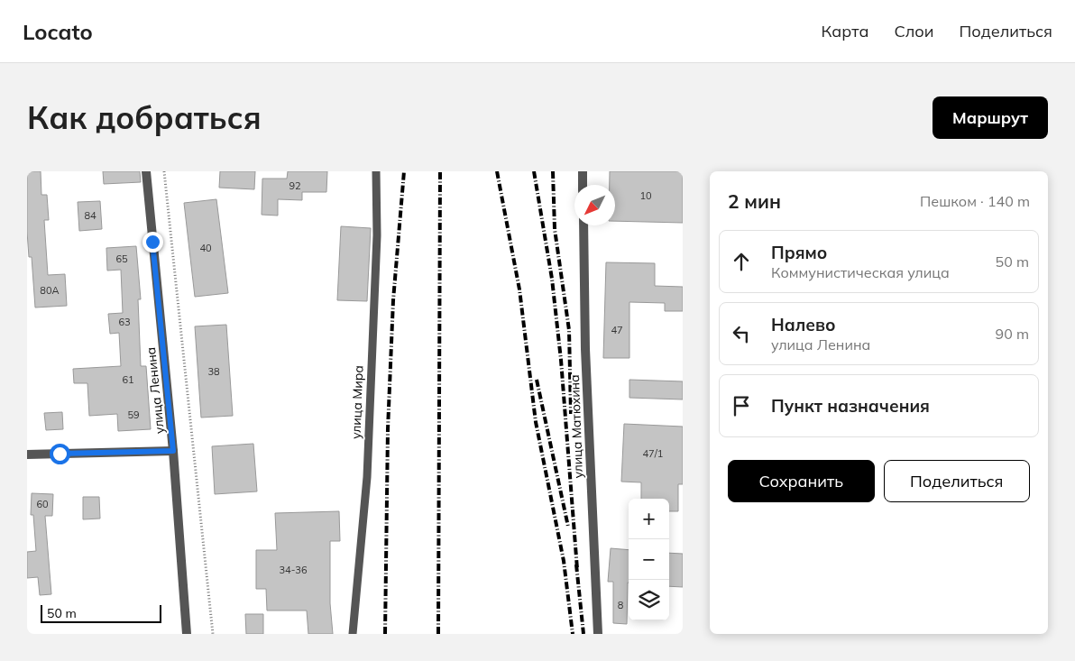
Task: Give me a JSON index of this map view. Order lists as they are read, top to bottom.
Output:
{
  "streets": {
    "street": ["улица Ленина", "улица Матюхина"],
    "lane": ["улица Мира"]
  },
  "house_numbers": [
    "92",
    "10",
    "84",
    "40",
    "65",
    "80А",
    "63",
    "47",
    "38",
    "61",
    "59",
    "47/1",
    "60",
    "34-36",
    "8"
  ],
  "scale_bar": "50 m",
  "north": "bottom left",
  "page": {
    "header": "Locato",
    "nav": ["Карта", "Слои", "Поделиться"],
    "buttons": [
      "Маршрут",
      ["Сохранить", "Поделиться"]
    ],
    "title": "Как добраться",
    "heading": ["2 мин", "Пешком · 140 m"],
    "list": [
      ["Прямо", "Коммунистическая улица", "50 m"],
      ["Налево", "улица Ленина", "90 m"],
      "Пункт назначения"
    ],
    "map_buttons": ["+", "−"],
    "scale": "50 m"
  }
}
